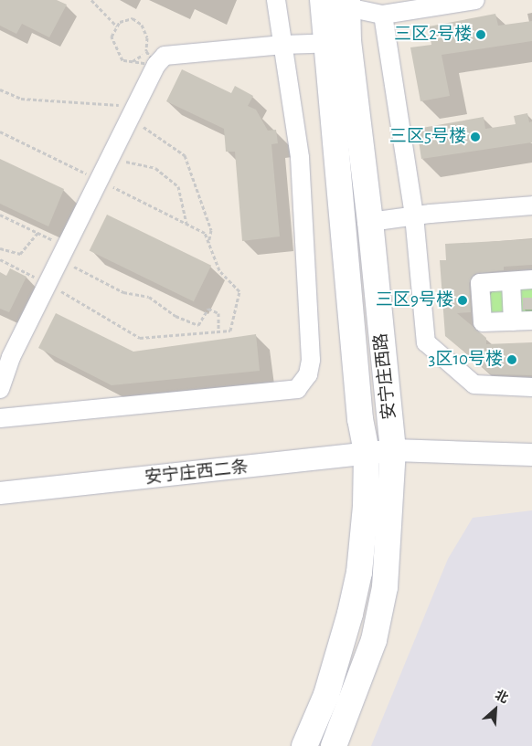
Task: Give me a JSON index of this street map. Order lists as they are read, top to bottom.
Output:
{
  "streets": {
    "main road": ["安宁庄西路"],
    "street": ["安宁庄西二条"]
  },
  "crossings": [
    ["安宁庄西路", "安宁庄西二条"]
  ],
  "places": [
    "三区2号楼",
    "三区5号楼",
    "三区9号楼",
    "3区10号楼"
  ],
  "north": "top right"
}
